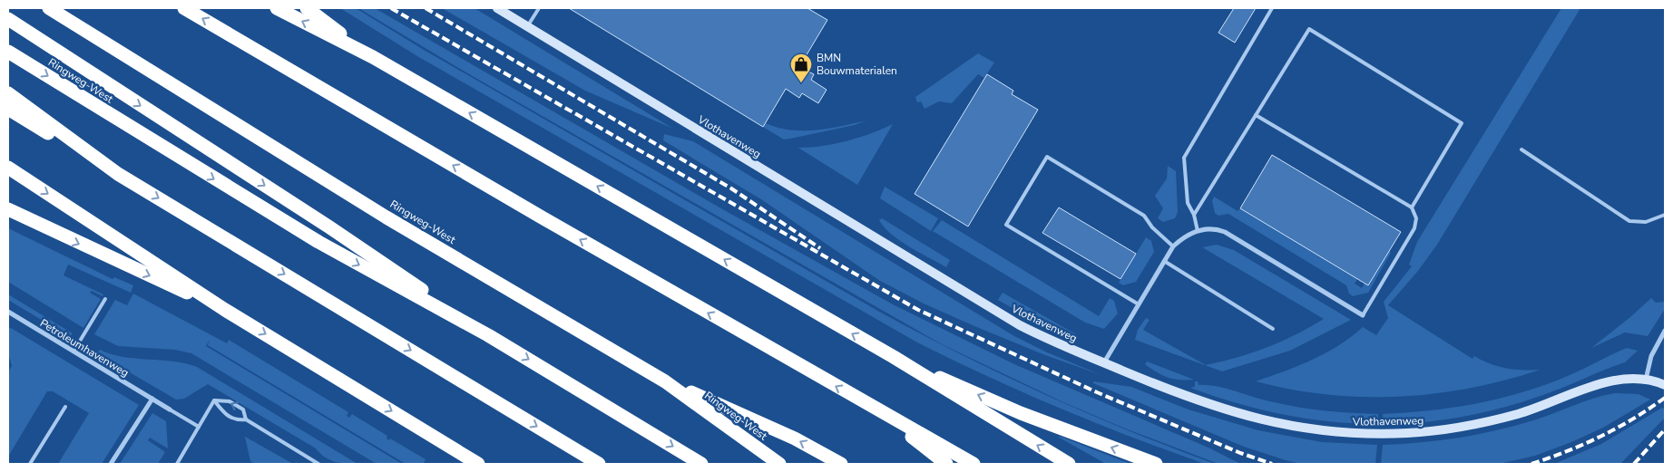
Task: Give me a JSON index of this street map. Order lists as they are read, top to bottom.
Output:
{
  "streets": {
    "highway": ["Ringweg-West"],
    "main road": ["Vlothavenweg"],
    "street": ["Petroleumhavenweg"]
  },
  "places": {
    "shop": ["BMN Bouwmaterialen"]
  }
}
